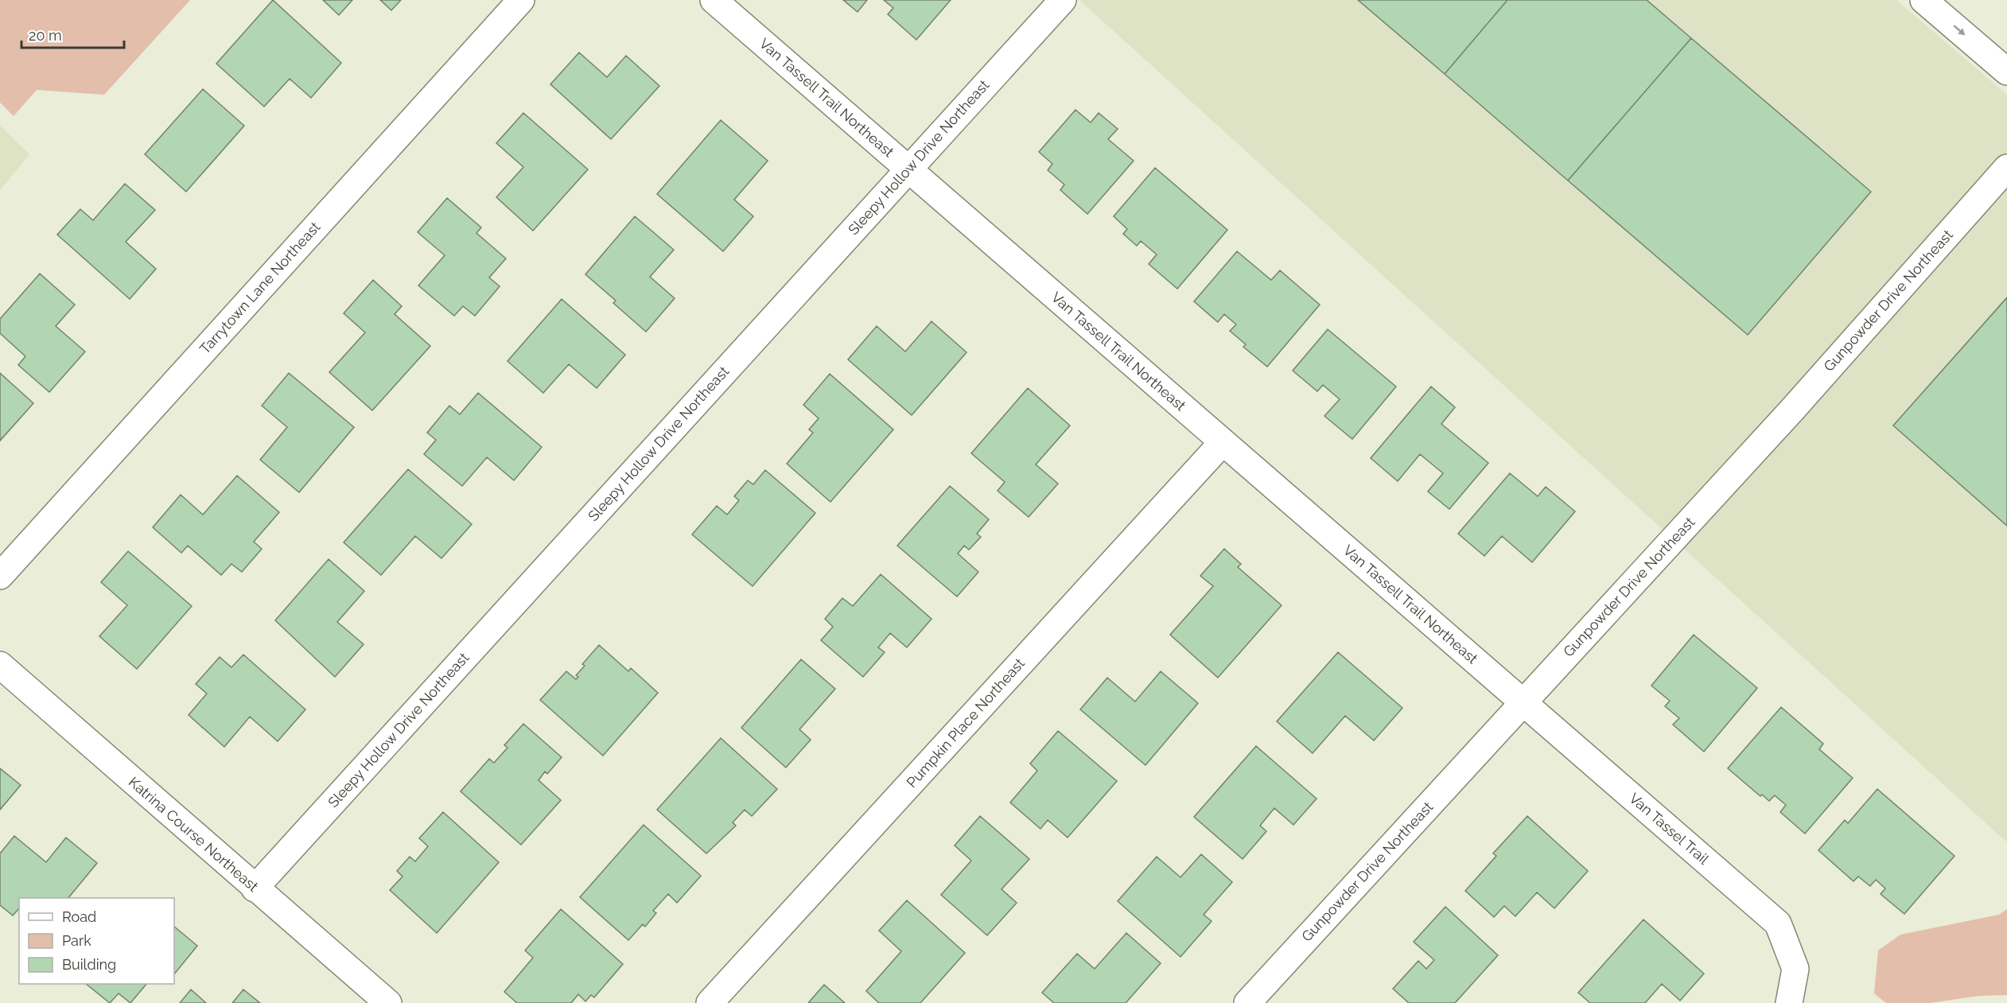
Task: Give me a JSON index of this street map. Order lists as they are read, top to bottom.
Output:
{
  "streets": {
    "street": [
      "Van Tassell Trail Northeast",
      "Sleepy Hollow Drive Northeast",
      "Tarrytown Lane Northeast",
      "Gunpowder Drive Northeast",
      "Pumpkin Place Northeast",
      "Van Tassel Trail",
      "Katrina Course Northeast"
    ]
  },
  "crossings": [
    ["Van Tassell Trail Northeast", "Sleepy Hollow Drive Northeast"],
    ["Van Tassell Trail Northeast", "Gunpowder Drive Northeast"],
    ["Van Tassell Trail Northeast", "Pumpkin Place Northeast"],
    ["Van Tassell Trail Northeast", "Van Tassel Trail"],
    ["Sleepy Hollow Drive Northeast", "Katrina Course Northeast"],
    ["Gunpowder Drive Northeast", "Van Tassel Trail"]
  ],
  "legend": ["Road", "Park", "Building"],
  "scale_bar": "20 m"
}
